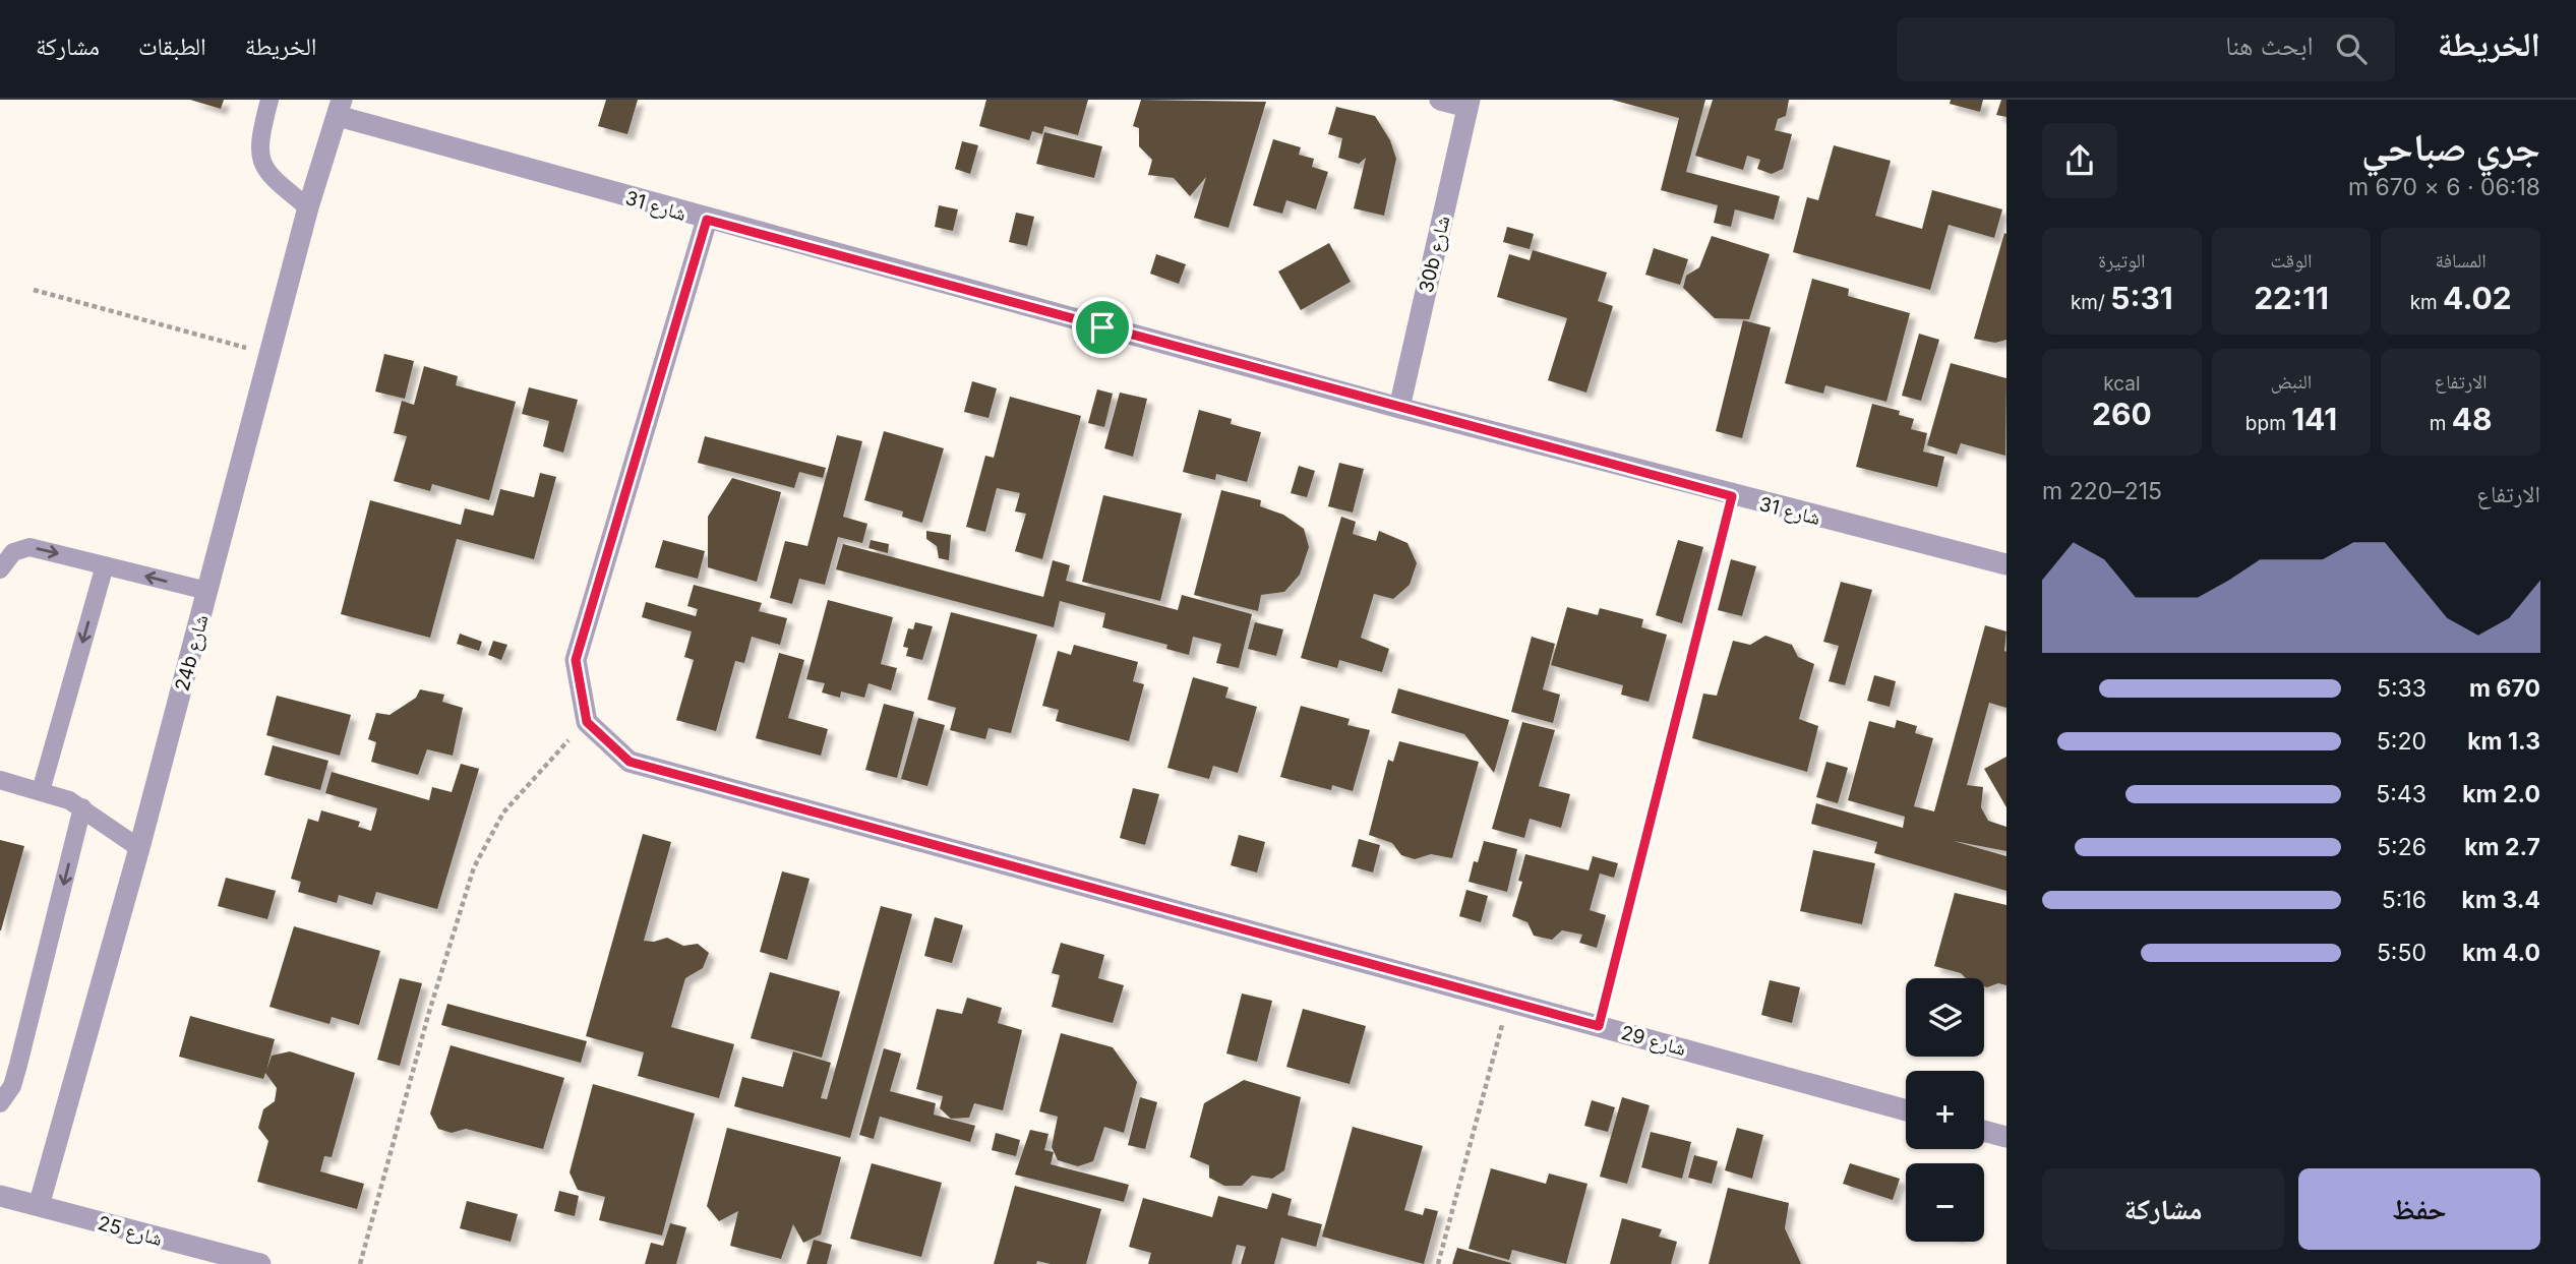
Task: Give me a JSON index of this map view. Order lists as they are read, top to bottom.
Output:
{
  "streets": {
    "street": [
      "شارع 31",
      "30b شارع",
      "24b شارع",
      "شارع 29",
      "شارع 25"
    ]
  },
  "crossings": [
    ["شارع 31", "30b شارع"],
    ["شارع 31", "24b شارع"],
    ["24b شارع", "شارع 25"]
  ],
  "page": {
    "header": "الخريطة",
    "search": "ابحث هنا",
    "nav": ["الخريطة", "الطبقات", "مشاركة"],
    "heading": ["جري صباحي", "06:18 · 6 × 670 m"],
    "stats": [
      ["المسافة", "4.02 km"],
      ["الوقت", "22:11"],
      ["الوتيرة", "5:31 /km"],
      ["الارتفاع", "48 m"],
      ["النبض", "141 bpm"],
      ["kcal", "260"]
    ],
    "chart": ["الارتفاع", "215–220 m"],
    "list": [
      {
        "name": "670 m",
        "note": "5:33"
      },
      {
        "name": "1.3 km",
        "note": "5:20"
      },
      {
        "name": "2.0 km",
        "note": "5:43"
      },
      {
        "name": "2.7 km",
        "note": "5:26"
      },
      {
        "name": "3.4 km",
        "note": "5:16"
      },
      {
        "name": "4.0 km",
        "note": "5:50"
      }
    ],
    "map_buttons": ["+", "−"],
    "buttons": ["حفظ", "مشاركة"]
  }
}
